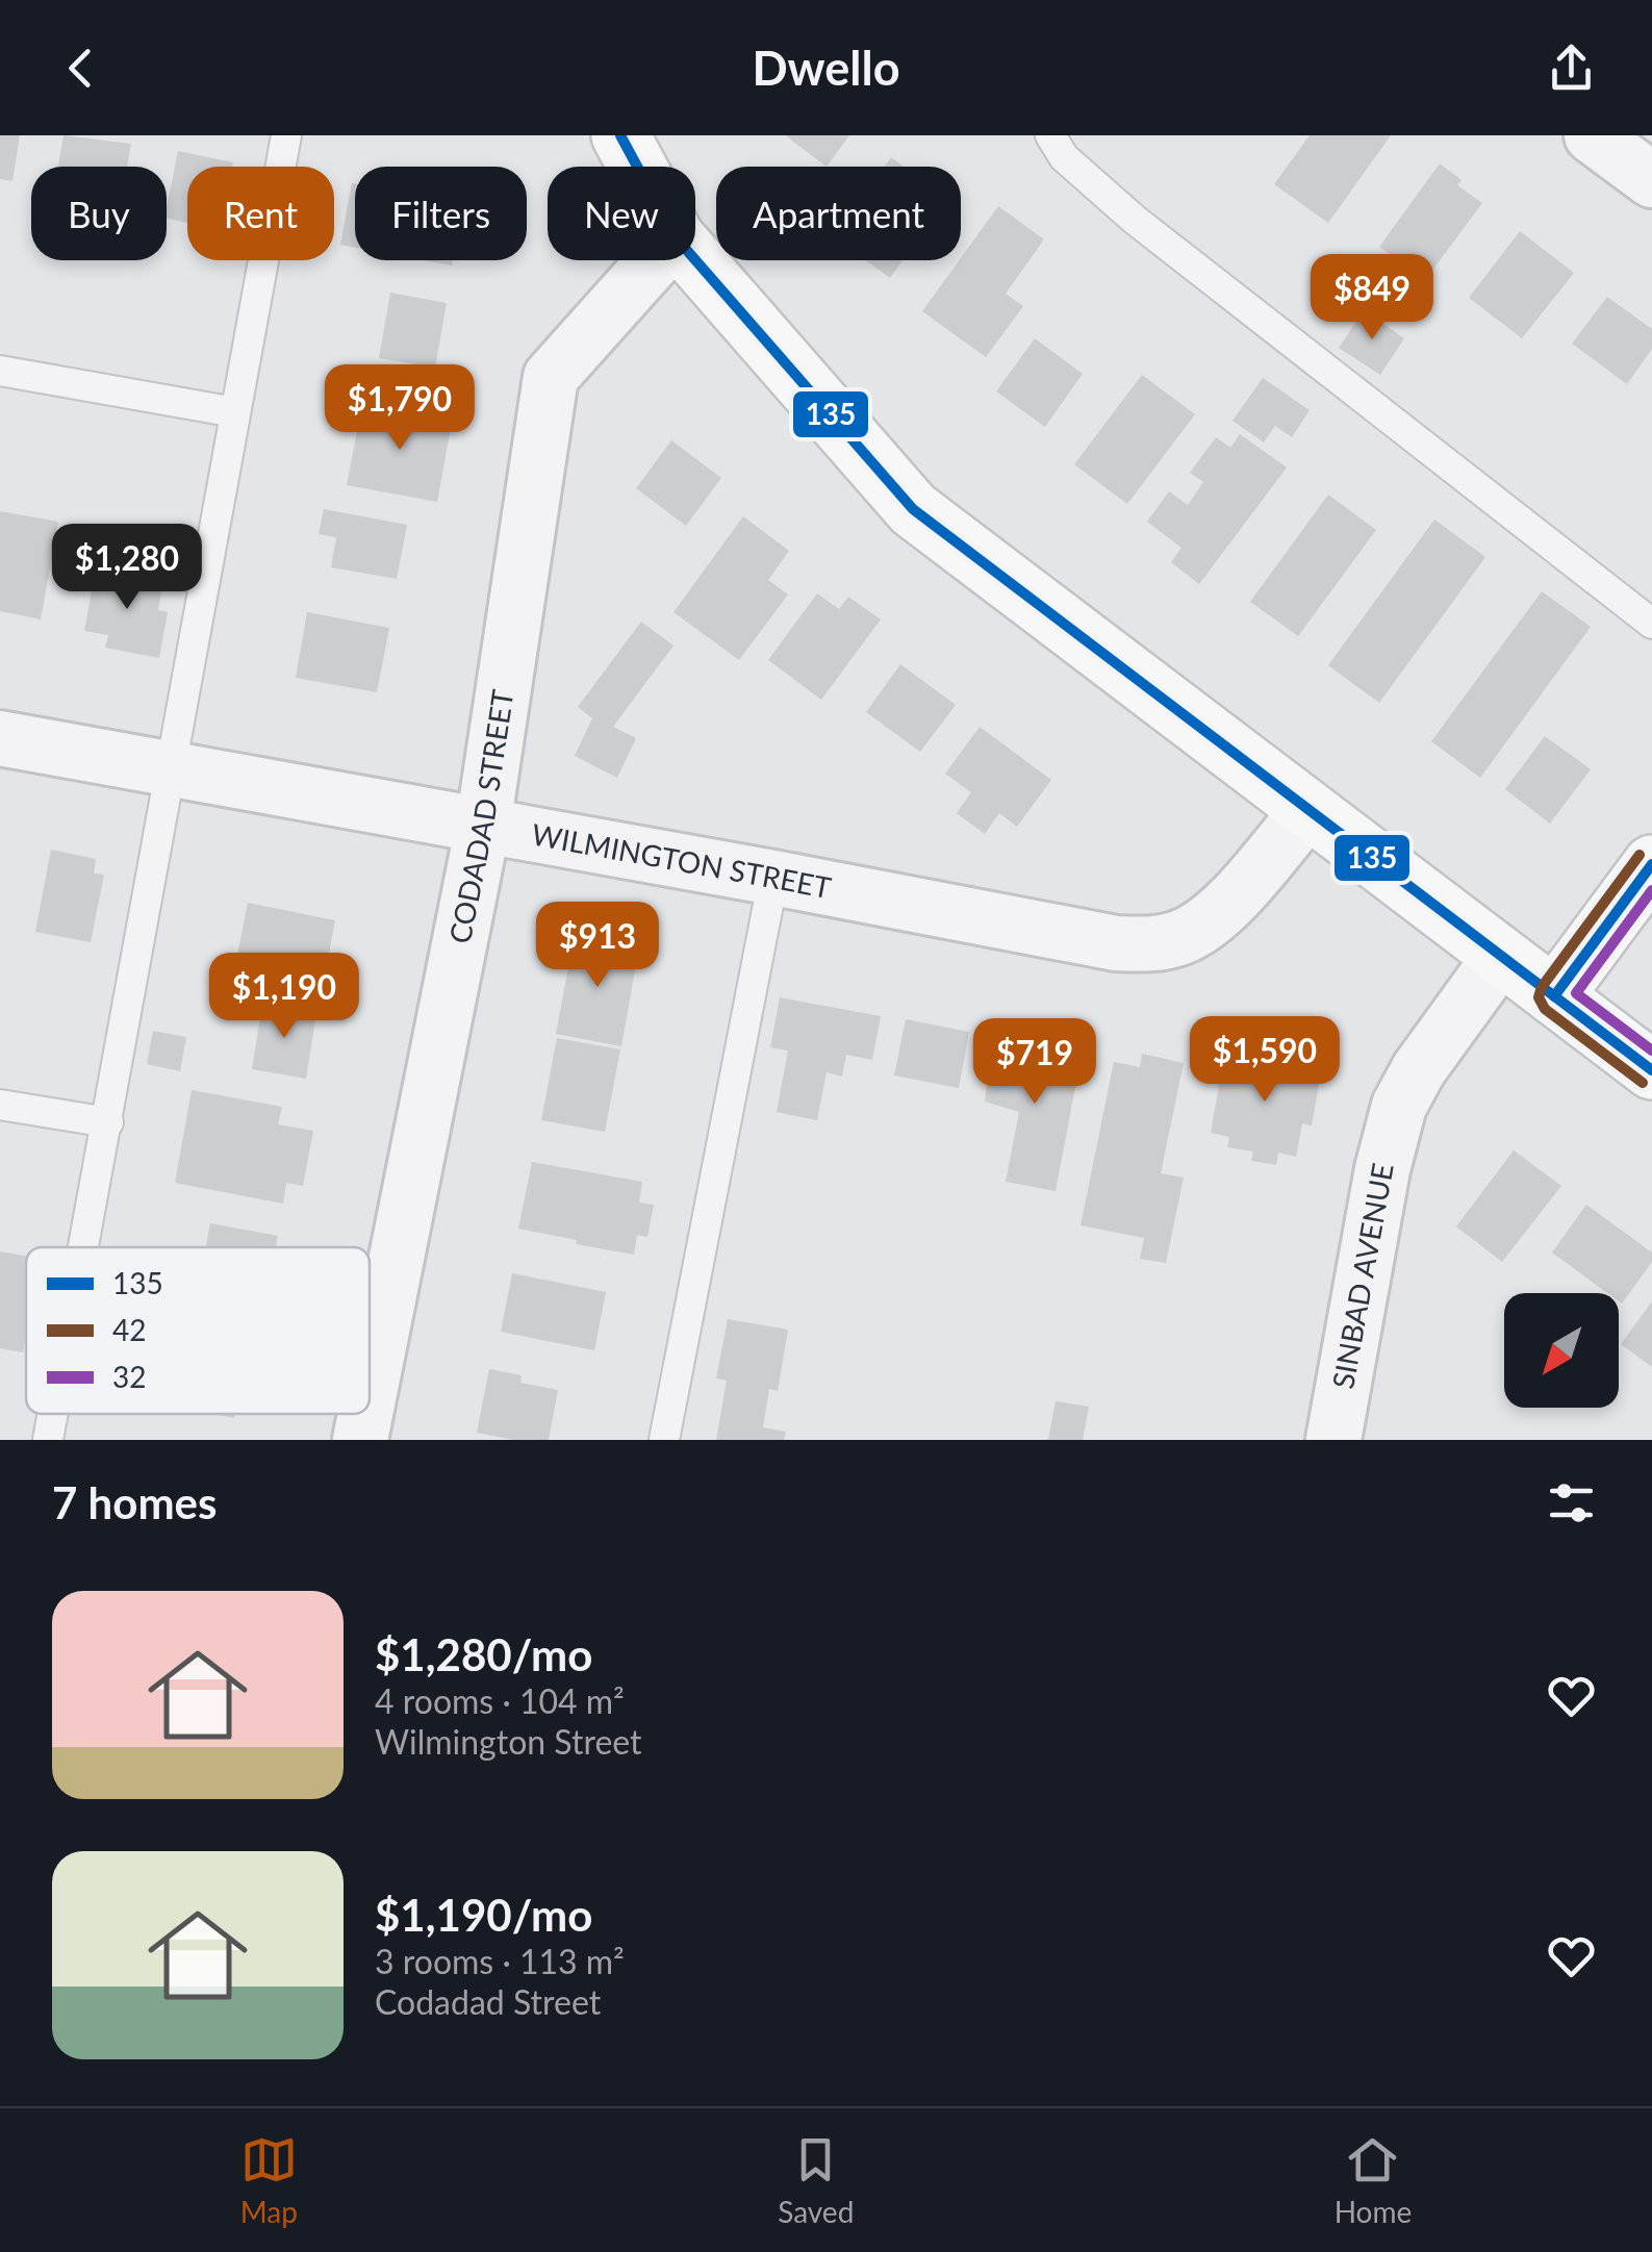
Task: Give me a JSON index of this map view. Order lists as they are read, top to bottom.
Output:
{
  "streets": {
    "street": ["CODADAD STREET", "WILMINGTON STREET", "SINBAD AVENUE"]
  },
  "crossings": [
    ["CODADAD STREET", "WILMINGTON STREET"]
  ],
  "lines": ["transit line 135", "transit line 42", "transit line 32"],
  "legend": ["135", "42", "32"],
  "north": "bottom left",
  "page": {
    "header": "Dwello",
    "chip": [
      "Buy",
      "Rent",
      "Filters",
      "New",
      "Apartment"
    ],
    "price": [
      "$849",
      "$1,790",
      "$1,280",
      "$913",
      "$1,190",
      "$1,590",
      "$719"
    ],
    "heading": "7 homes",
    "list": [
      {
        "name": "$1,280/mo",
        "note": "4 rooms · 104 m² · Wilmington Street"
      },
      {
        "name": "$1,190/mo",
        "note": "3 rooms · 113 m² · Codadad Street"
      }
    ],
    "tabs": ["Map", "Saved", "Home"]
  }
}
